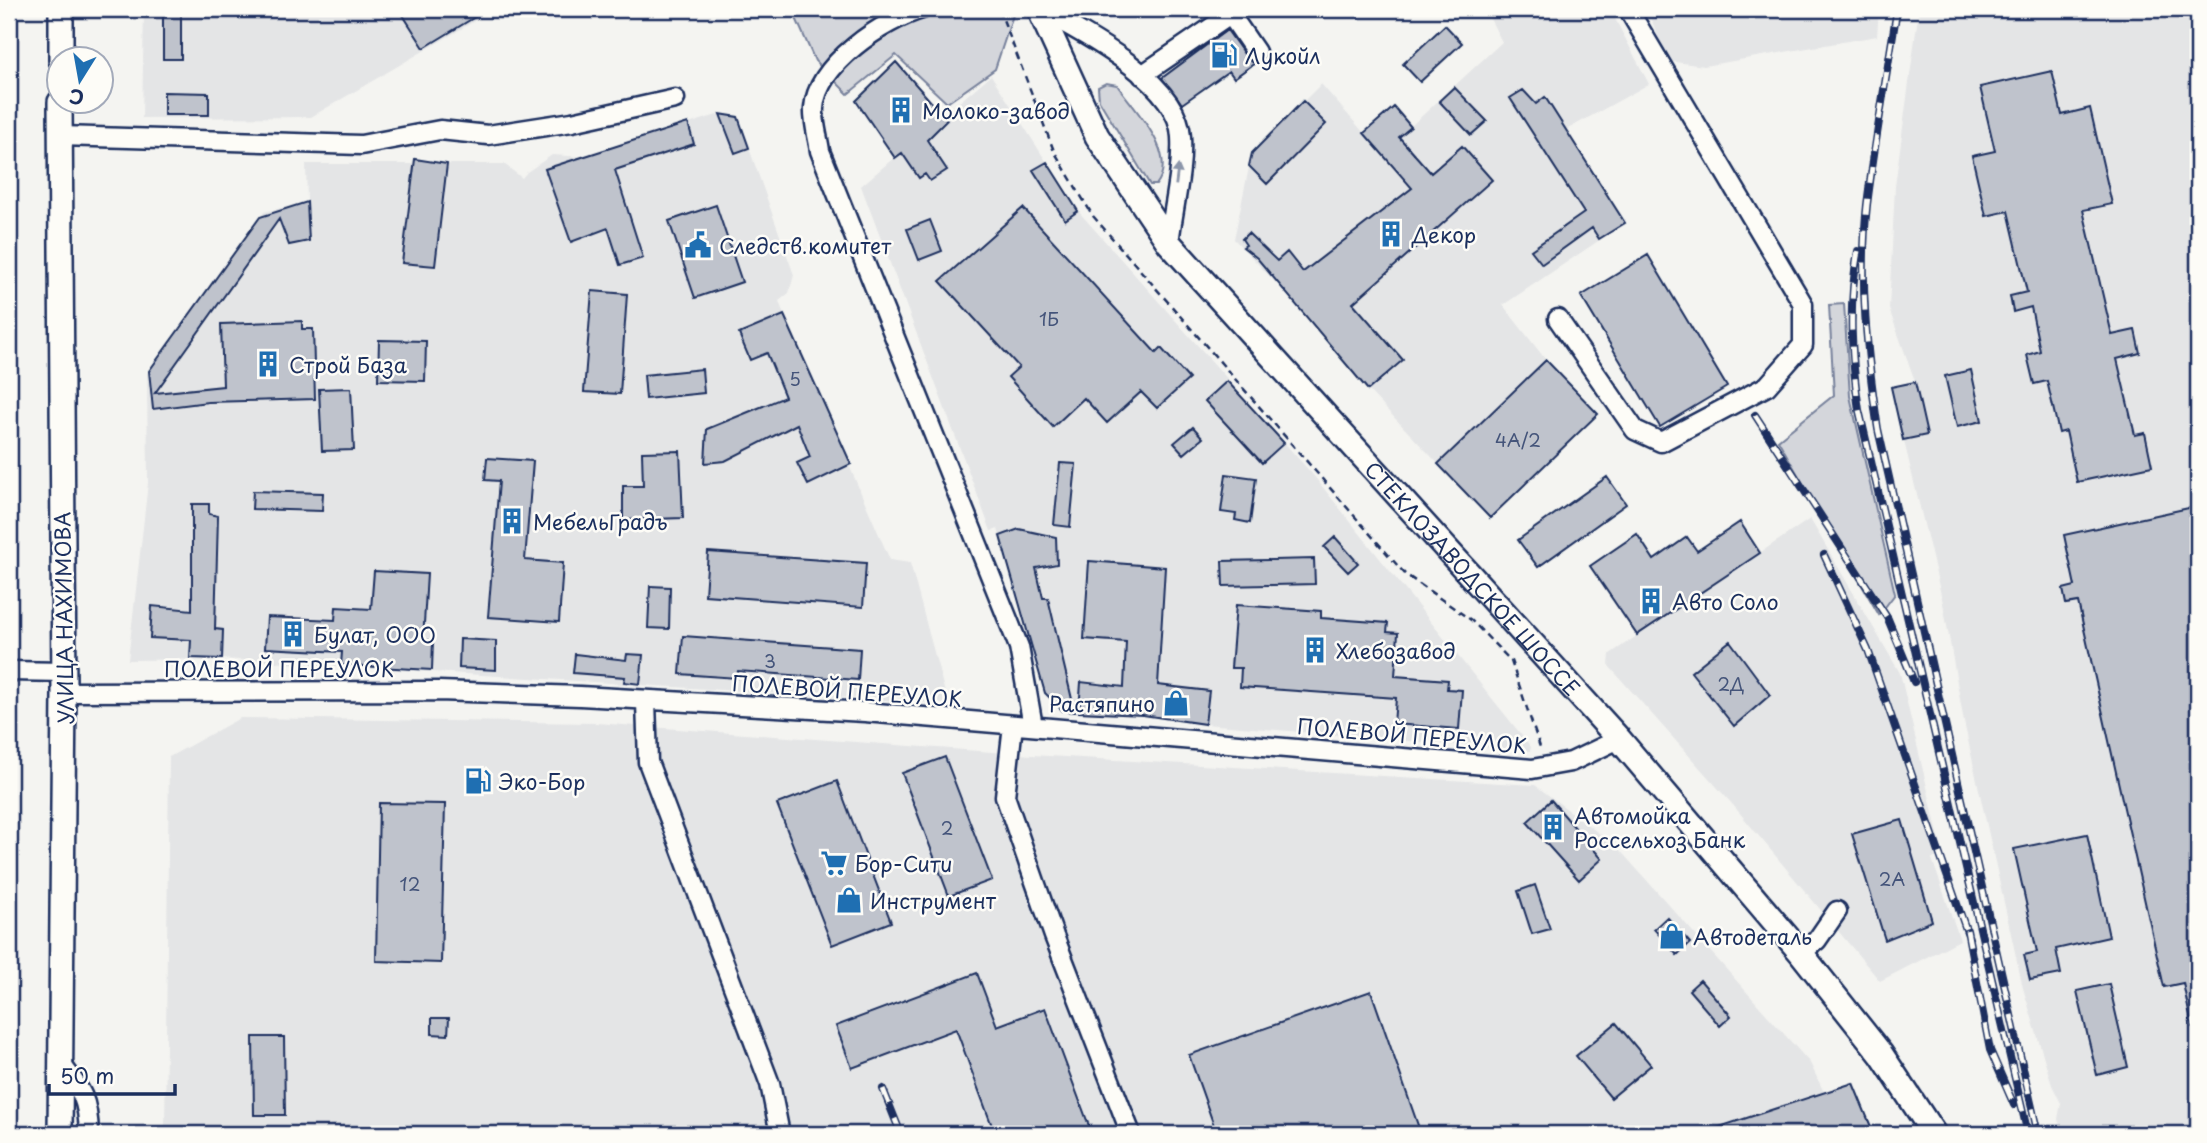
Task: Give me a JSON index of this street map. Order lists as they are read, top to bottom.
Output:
{
  "streets": {
    "main road": ["СТЕКЛОЗАВОДСКОЕ ШОССЕ", "УЛИЦА НАХИМОВА"],
    "street": ["ПОЛЕВОЙ ПЕРЕУЛОК"]
  },
  "crossings": [
    ["СТЕКЛОЗАВОДСКОЕ ШОССЕ", "ПОЛЕВОЙ ПЕРЕУЛОК"],
    ["УЛИЦА НАХИМОВА", "ПОЛЕВОЙ ПЕРЕУЛОК"]
  ],
  "places": {
    "fuel station": ["Лукойл", "Эко-Бор"],
    "building": [
      "Молоко-завод",
      "Декор",
      "Строй База",
      "МебельГрадъ",
      "Авто Соло",
      "Булат, ООО",
      "Хлебозавод",
      "Автомойка Россельхоз Банк"
    ],
    "public building": ["Следств.комитет"],
    "shop": ["Растяпино", "Инструмент", "Автодеталь"],
    "supermarket": ["Бор-Сити"]
  },
  "house_numbers": [
    "1Б",
    "5",
    "4А/2",
    "3",
    "2Д",
    "2",
    "2А",
    "12"
  ],
  "scale_bar": "50 m",
  "north": "bottom"
}
